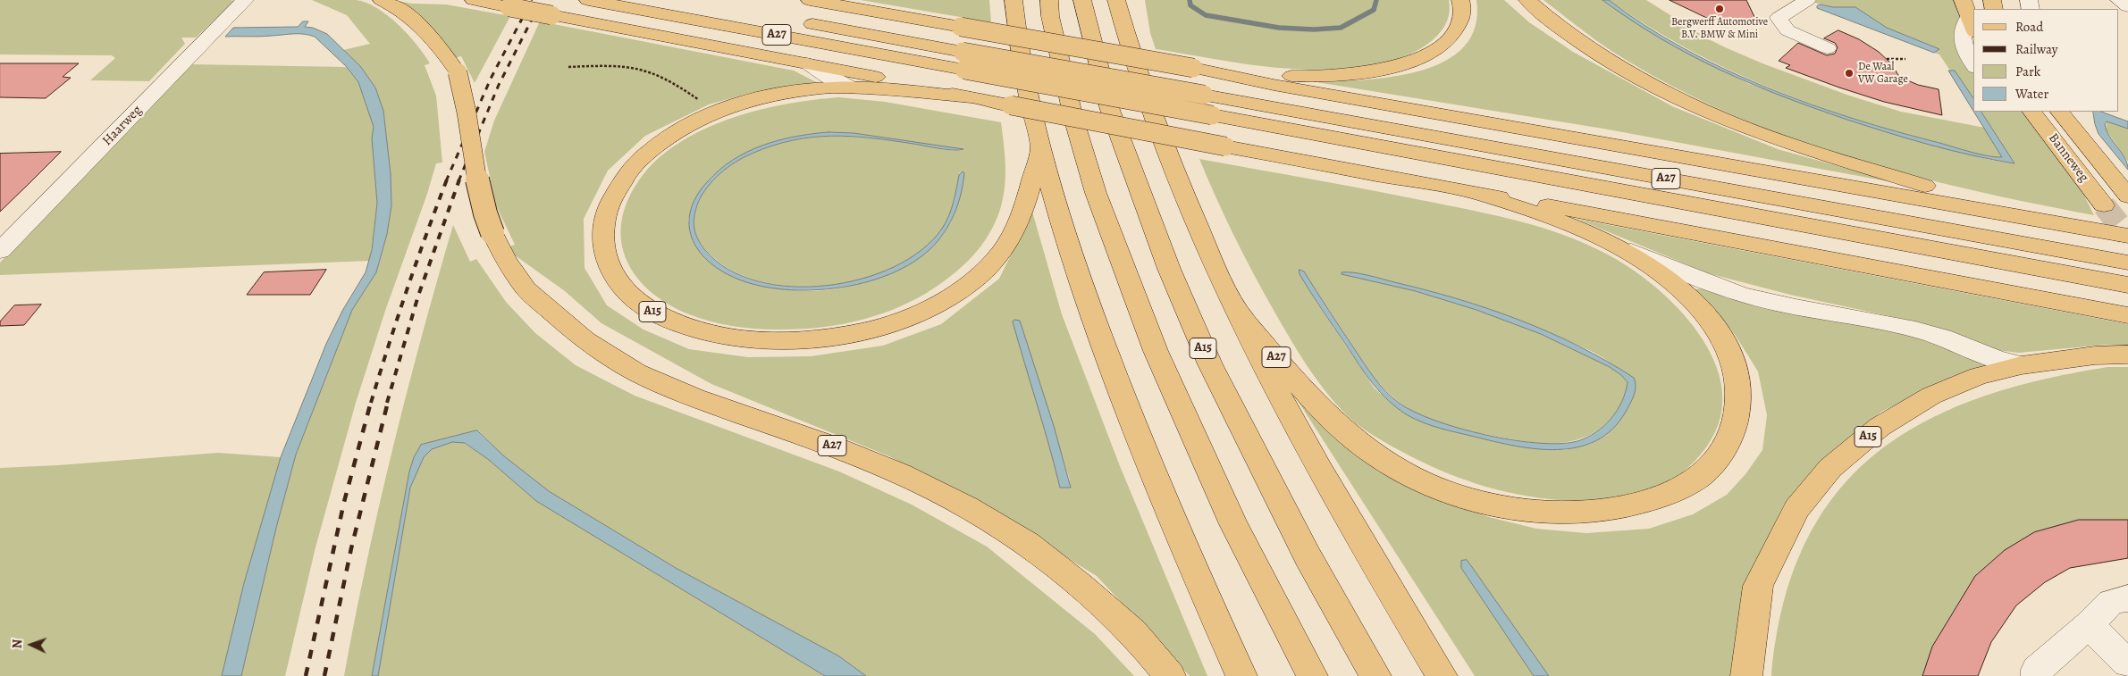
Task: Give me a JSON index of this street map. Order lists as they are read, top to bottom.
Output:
{
  "streets": {
    "main road": ["A27", "Banneweg", "A15"],
    "street": ["Haarweg"]
  },
  "crossings": [
    ["A27", "A15"]
  ],
  "places": ["Bergwerff Automotive B.V. BMW & Mini", "De Waal VW Garage"],
  "legend": [
    "Road",
    "Railway",
    "Park",
    "Water"
  ],
  "north": "left"
}
